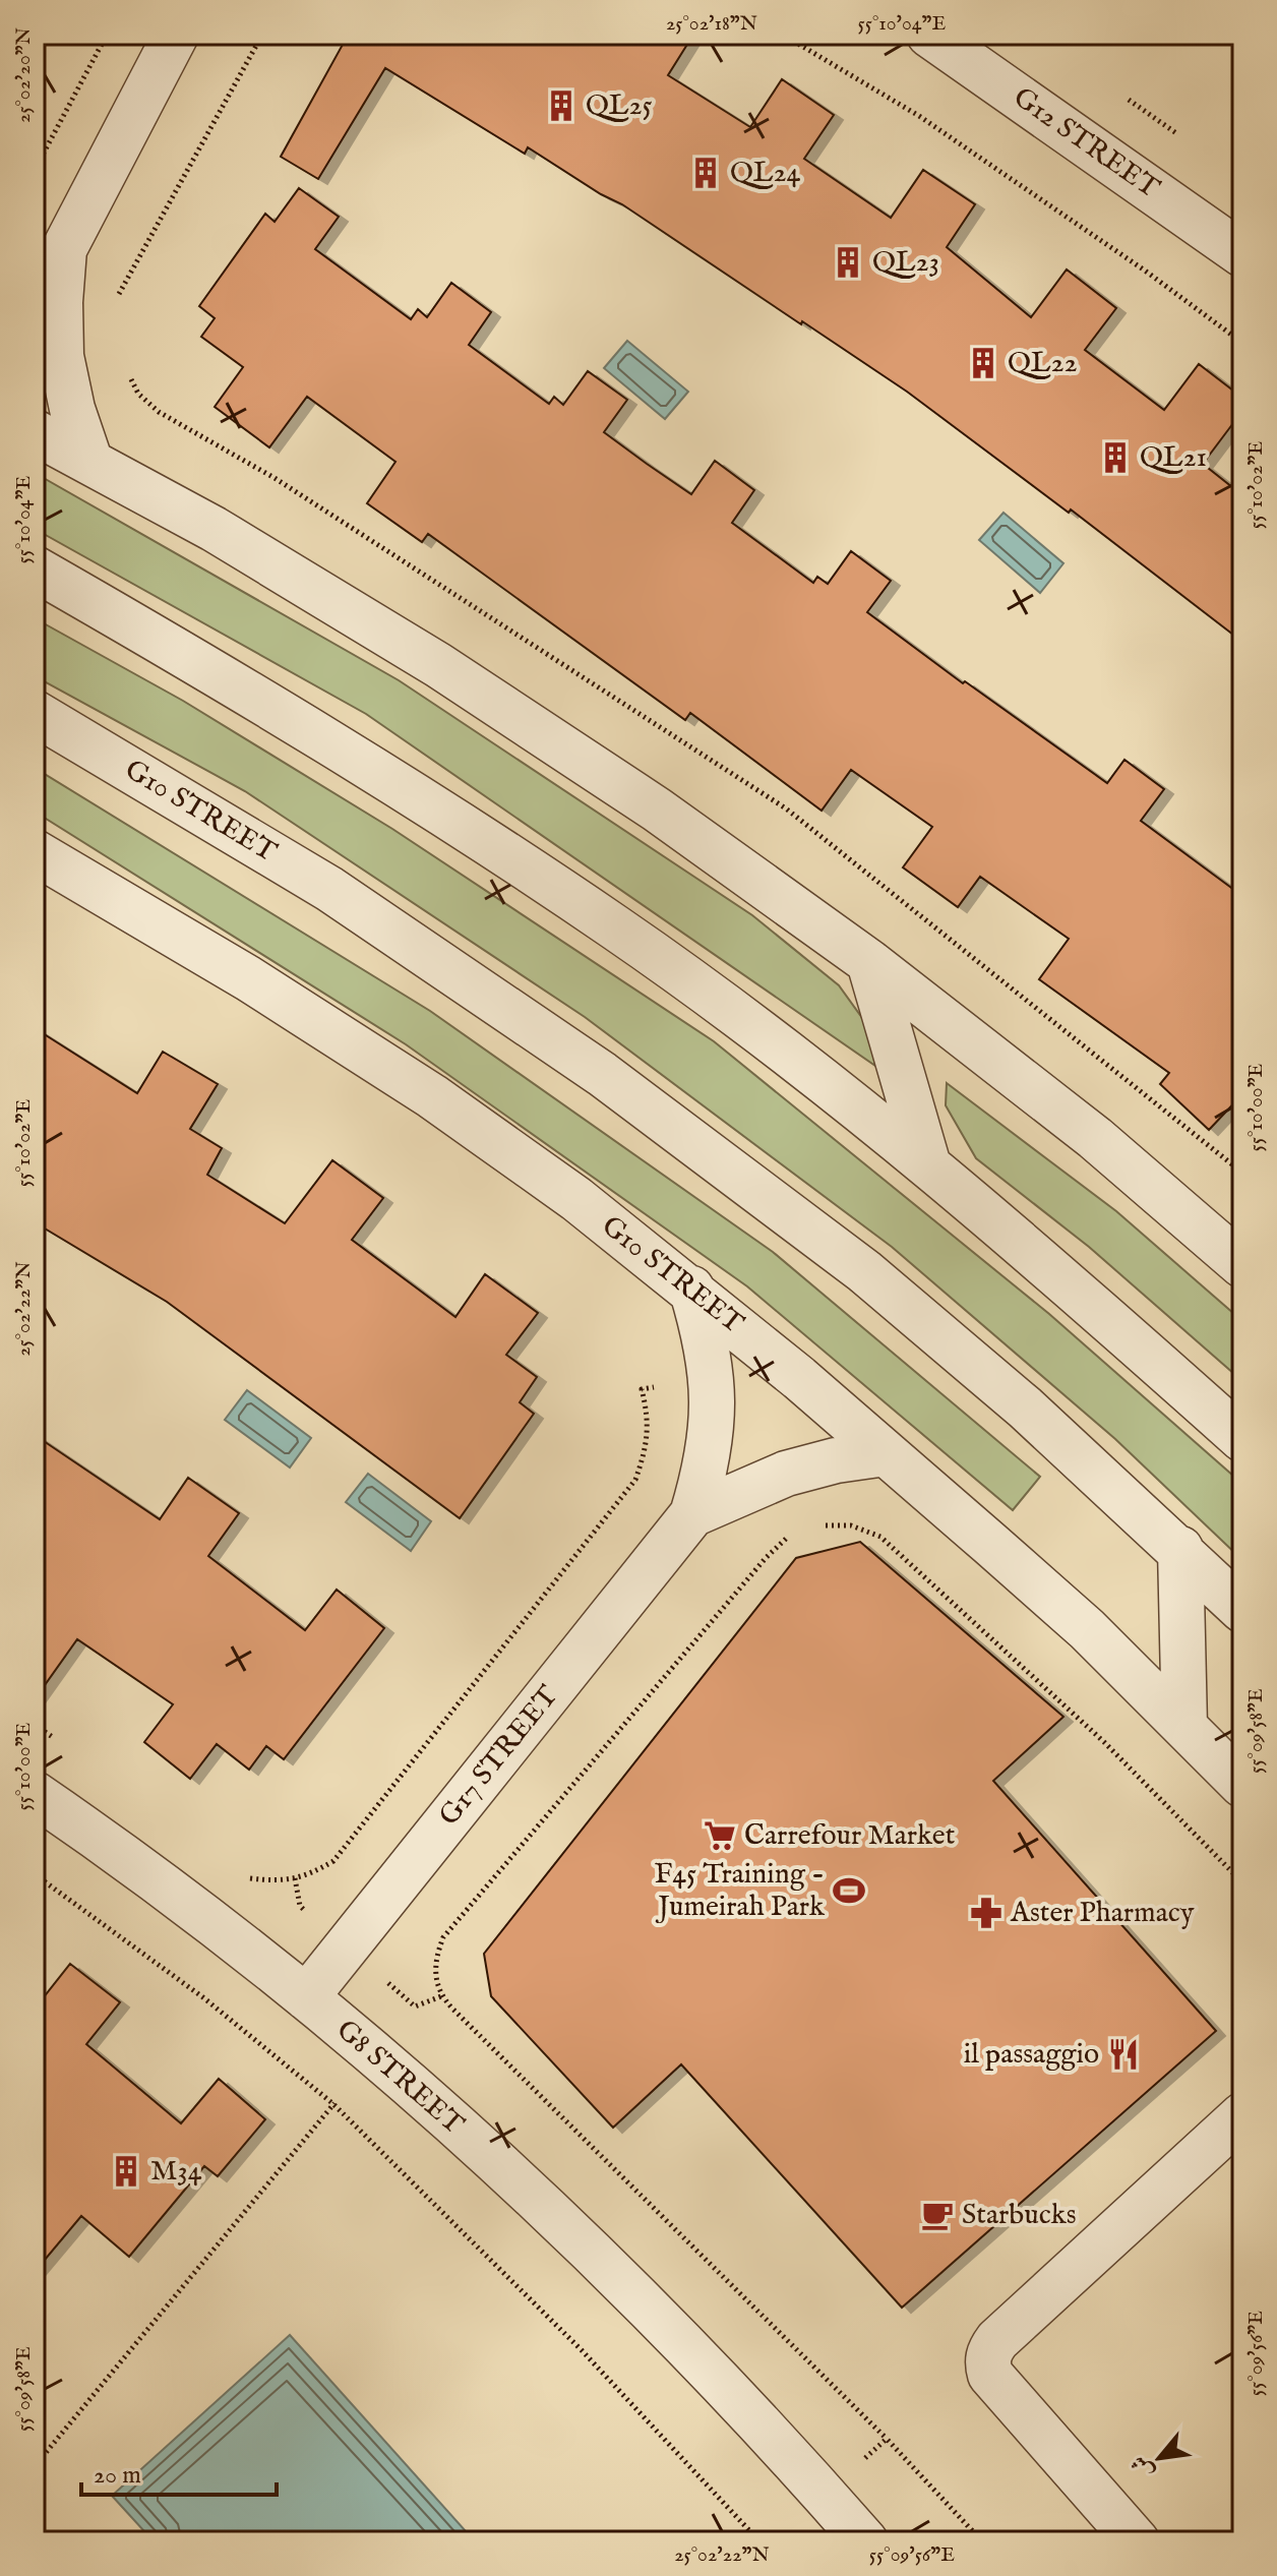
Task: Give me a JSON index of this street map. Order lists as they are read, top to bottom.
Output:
{
  "streets": {
    "street": [
      "G12 STREET",
      "G10 STREET",
      "G17 STREET",
      "G8 STREET"
    ]
  },
  "crossings": [
    ["G10 STREET", "G17 STREET"],
    ["G17 STREET", "G8 STREET"]
  ],
  "places": {
    "building": [
      "QL25",
      "QL24",
      "QL23",
      "QL22",
      "QL21",
      "M34"
    ],
    "supermarket": ["Carrefour Market"],
    "sports": ["F45 Training - Jumeirah Park"],
    "pharmacy": ["Aster Pharmacy"],
    "restaurant": ["il passaggio"],
    "cafe": ["Starbucks"]
  },
  "scale_bar": "20 m",
  "north": "bottom left",
  "coordinates": [
    "25°02'18\"N",
    "55°10'04\"E",
    "25°02'20\"N",
    "55°10'02\"E",
    "55°10'00\"E",
    "25°02'22\"N",
    "55°09'58\"E",
    "55°09'56\"E"
  ]
}
